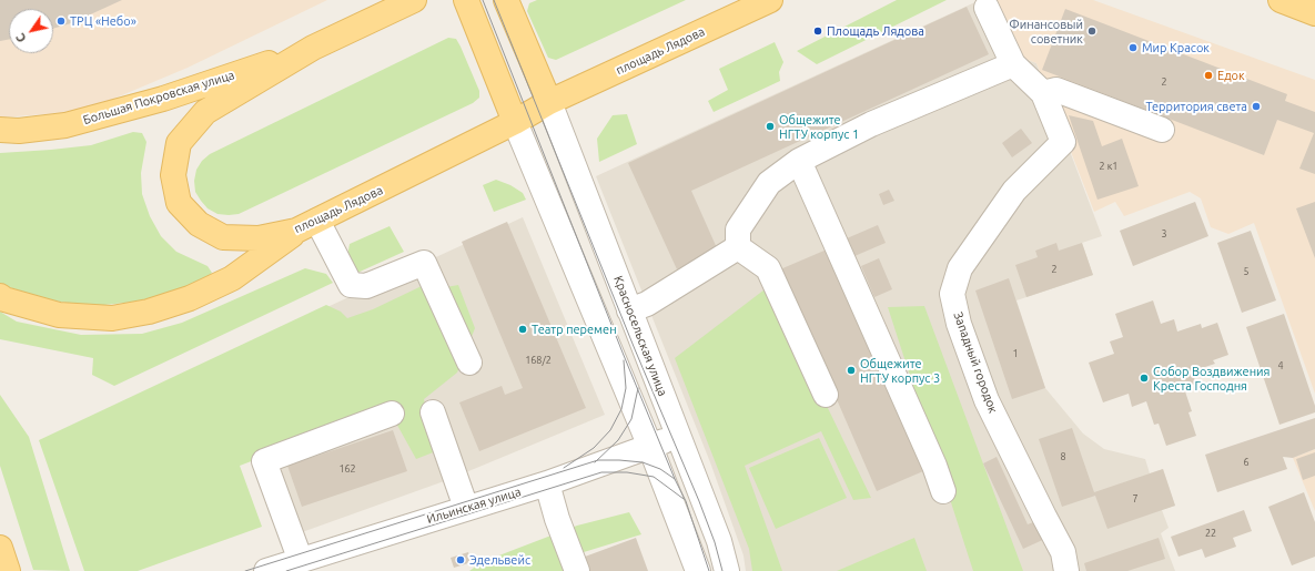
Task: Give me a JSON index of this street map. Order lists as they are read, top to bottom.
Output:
{
  "streets": {
    "main road": ["площадь Лядова", "Большая Покровская улица"],
    "street": ["Красносельская улица", "Западный городок", "Ильинская улица"]
  },
  "crossings": [
    ["площадь Лядова", "Большая Покровская улица"],
    ["площадь Лядова", "Красносельская улица"],
    ["Красносельская улица", "Ильинская улица"]
  ],
  "places": [
    "ТРЦ «Небо»",
    "Площадь Лядова",
    "Финансовый советник",
    "Мир Красок",
    "Едок",
    "Территория света",
    "Общежите НГТУ корпус 1",
    "Театр перемен",
    "Общежите НГТУ корпус 3",
    "Собор Воздвижения Креста Господня",
    "Эдельвейс"
  ],
  "house_numbers": [
    "2",
    "2 к1",
    "3",
    "2",
    "5",
    "1",
    "168/2",
    "4",
    "8",
    "6",
    "162",
    "7",
    "22"
  ],
  "north": "bottom left"
}
